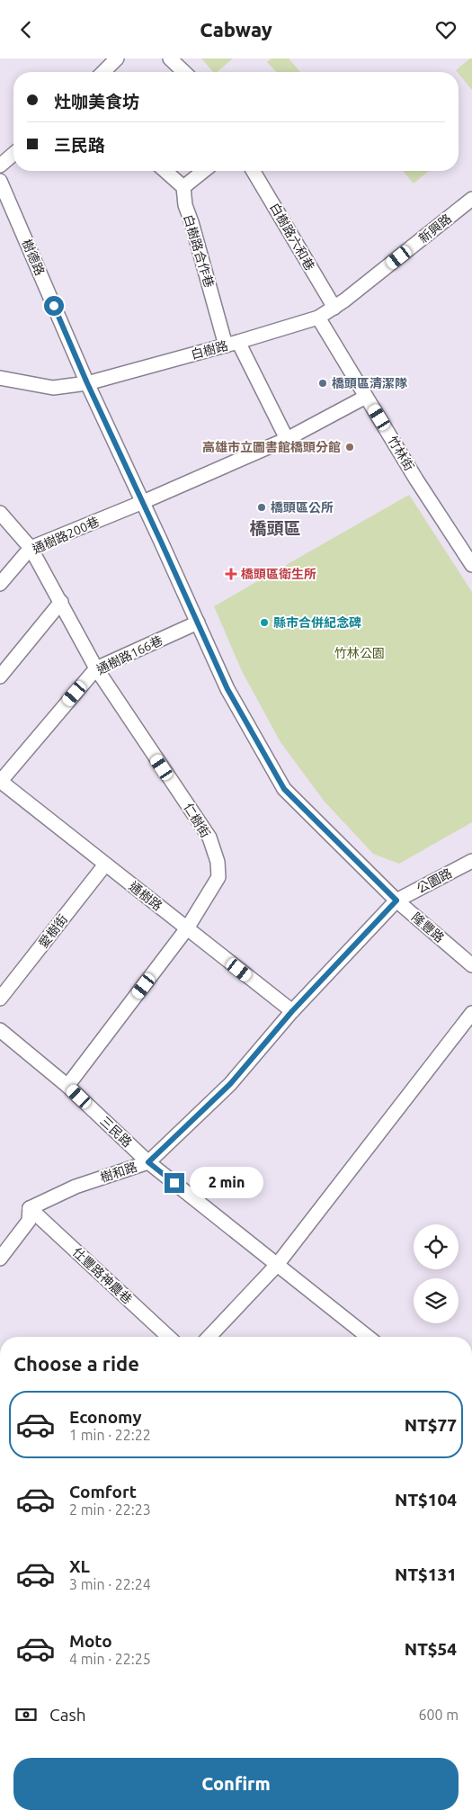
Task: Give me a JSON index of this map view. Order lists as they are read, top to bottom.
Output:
{
  "streets": {
    "street": [
      "新興路",
      "白樹路六和巷",
      "白樹路合作巷",
      "樹德路",
      "白樹路",
      "竹林街",
      "通樹路200巷",
      "通樹路166巷",
      "仁樹街",
      "公園路",
      "通樹路",
      "隆豐路",
      "愛樹街",
      "三民路",
      "樹和路",
      "仕豐路神農巷"
    ]
  },
  "crossings": [
    ["新興路", "白樹路"],
    ["白樹路六和巷", "白樹路"],
    ["白樹路合作巷", "白樹路"],
    ["白樹路合作巷", "通樹路200巷"],
    ["樹德路", "白樹路"],
    ["樹德路", "隆豐路"],
    ["白樹路", "竹林街"],
    ["白樹路", "隆豐路"],
    ["竹林街", "通樹路200巷"],
    ["通樹路200巷", "仁樹街"],
    ["通樹路200巷", "隆豐路"],
    ["通樹路166巷", "仁樹街"],
    ["通樹路166巷", "通樹路"],
    ["通樹路166巷", "隆豐路"],
    ["仁樹街", "通樹路"],
    ["仁樹街", "三民路"],
    ["公園路", "隆豐路"],
    ["公園路", "樹和路"],
    ["通樹路", "愛樹街"],
    ["通樹路", "樹和路"],
    ["隆豐路", "樹和路"],
    ["三民路", "樹和路"],
    ["樹和路", "仕豐路神農巷"]
  ],
  "districts": ["橋頭區"],
  "parks": ["竹林公園"],
  "places": {
    "other": [
      "橋頭區清潔隊",
      "高雄市立圖書館橋頭分館",
      "橋頭區公所",
      "縣市合併紀念碑"
    ],
    "health": ["橋頭區衛生所"]
  },
  "page": {
    "header": "Cabway",
    "banner": ["灶咖美食坊", "三民路"],
    "bubble": "2 min",
    "heading": "Choose a ride",
    "list": [
      {
        "name": "Economy",
        "note": "1 min · 22:22",
        "value": "NT$77"
      },
      {
        "name": "Comfort",
        "note": "2 min · 22:23",
        "value": "NT$104"
      },
      {
        "name": "XL",
        "note": "3 min · 22:24",
        "value": "NT$131"
      },
      {
        "name": "Moto",
        "note": "4 min · 22:25",
        "value": "NT$54"
      }
    ],
    "pay": ["Cash", "600 m"],
    "buttons": "Confirm"
  }
}
